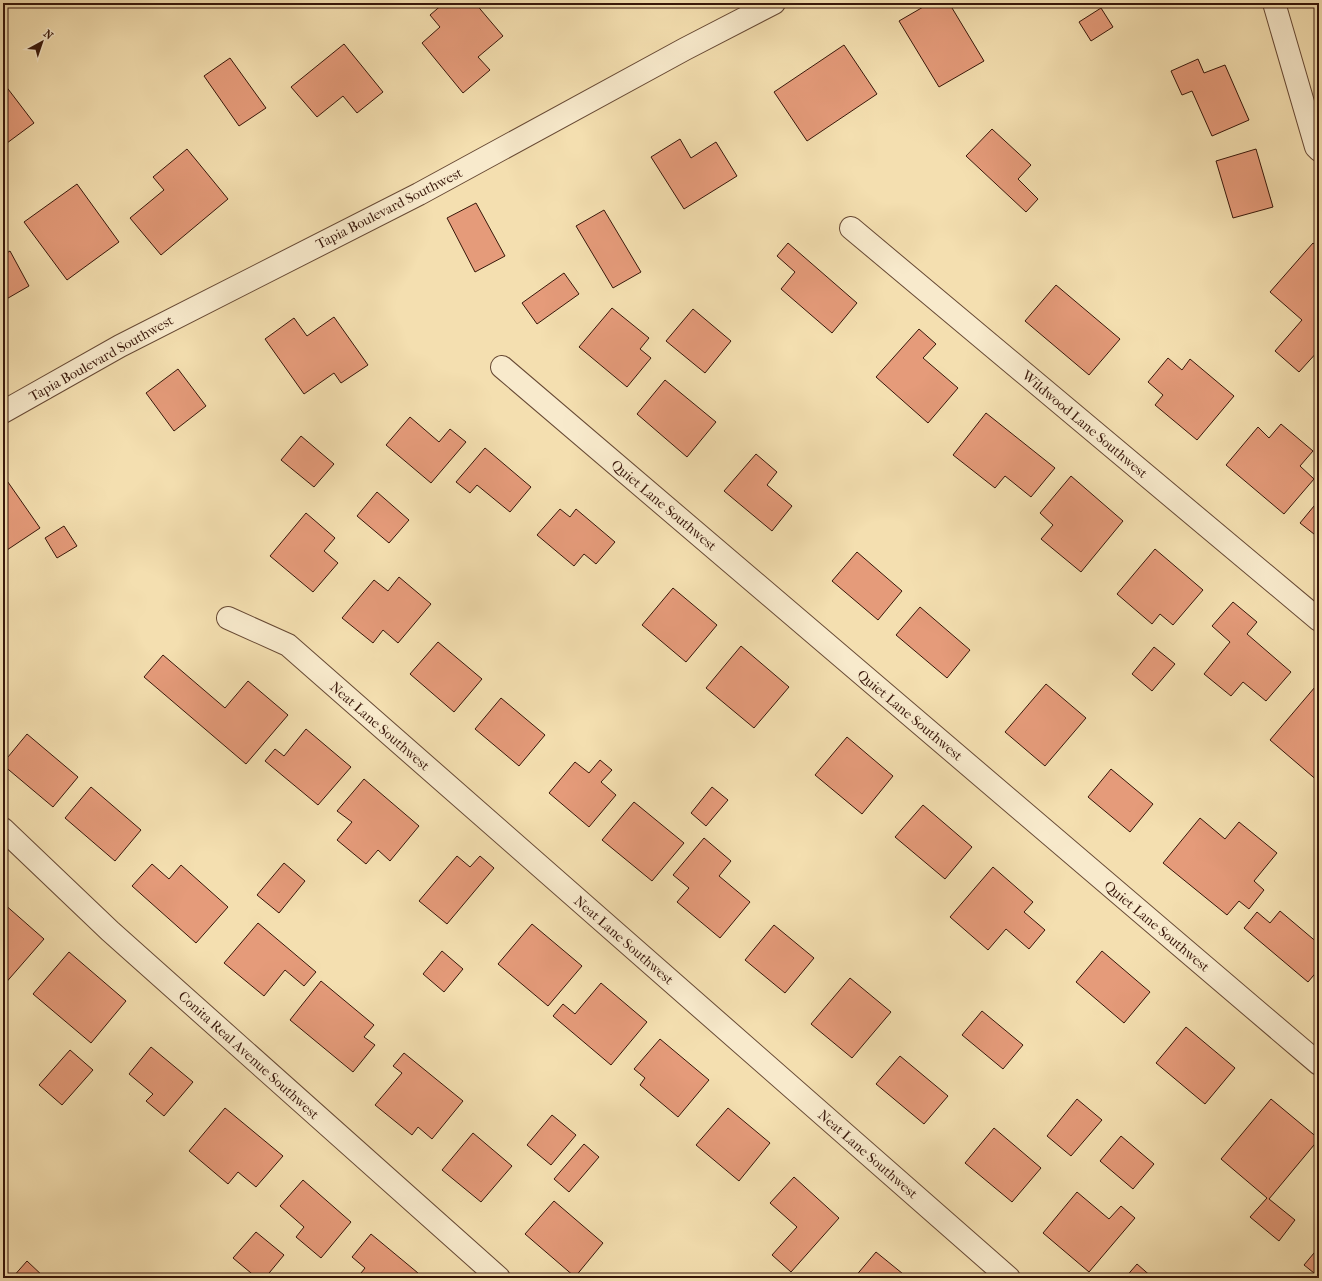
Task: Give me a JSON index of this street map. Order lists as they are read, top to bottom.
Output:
{
  "streets": {
    "street": [
      "Tapia Boulevard Southwest",
      "Wildwood Lane Southwest",
      "Quiet Lane Southwest",
      "Neat Lane Southwest",
      "Conita Real Avenue Southwest"
    ]
  },
  "north": "top right"
}
